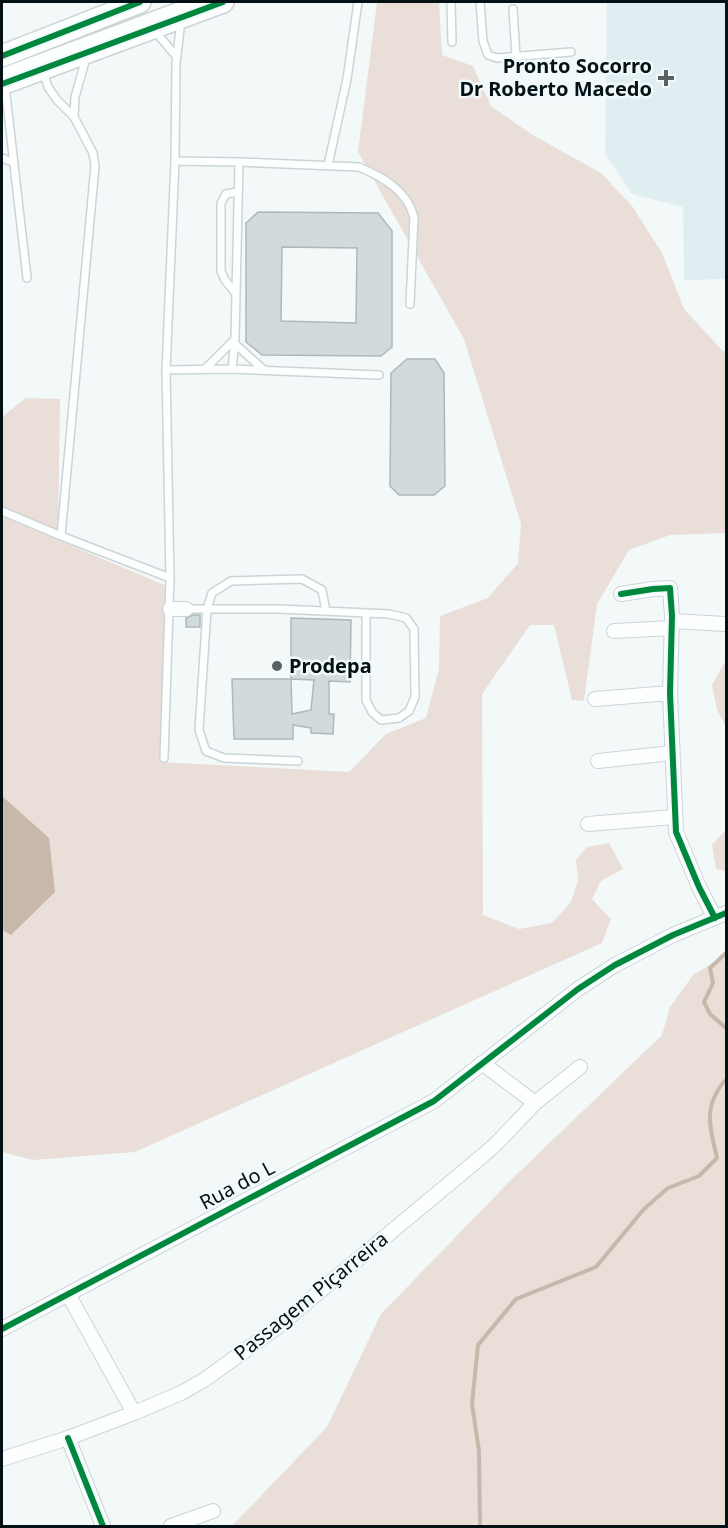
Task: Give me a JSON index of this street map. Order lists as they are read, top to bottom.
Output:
{
  "streets": {
    "street": ["Rua do L", "Passagem Piçarreira"]
  },
  "places": {
    "health": ["Pronto Socorro Dr Roberto Macedo"],
    "other": ["Prodepa"]
  }
}
